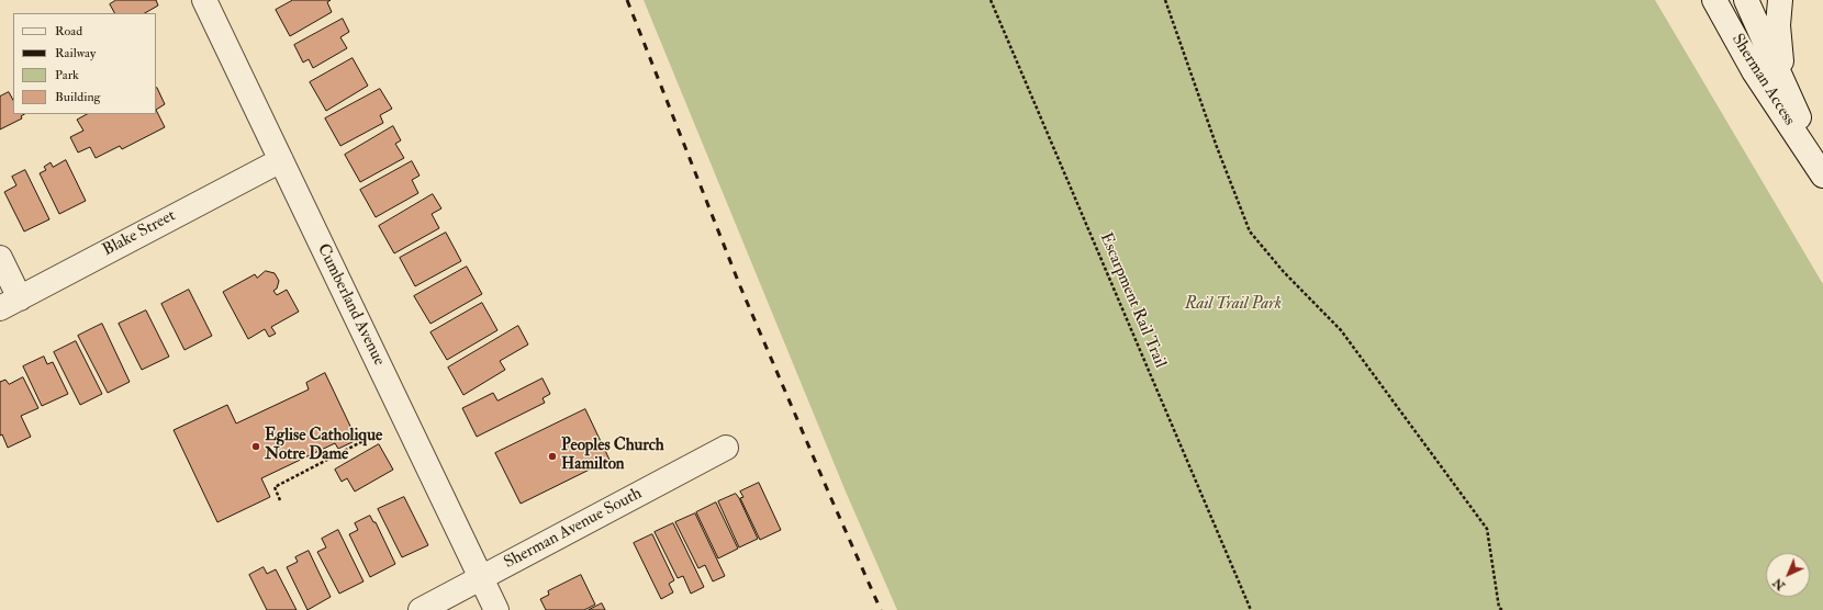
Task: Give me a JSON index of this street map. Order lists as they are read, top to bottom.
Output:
{
  "streets": {
    "street": [
      "Sherman Access",
      "Blake Street",
      "Cumberland Avenue",
      "Sherman Avenue South"
    ],
    "path": ["Escarpment Rail Trail"]
  },
  "crossings": [
    ["Blake Street", "Cumberland Avenue"],
    ["Cumberland Avenue", "Sherman Avenue South"]
  ],
  "parks": ["Rail Trail Park"],
  "places": ["Eglise Catholique Notre Dame", "Peoples Church Hamilton"],
  "legend": [
    "Road",
    "Railway",
    "Park",
    "Building"
  ],
  "north": "bottom left"
}
